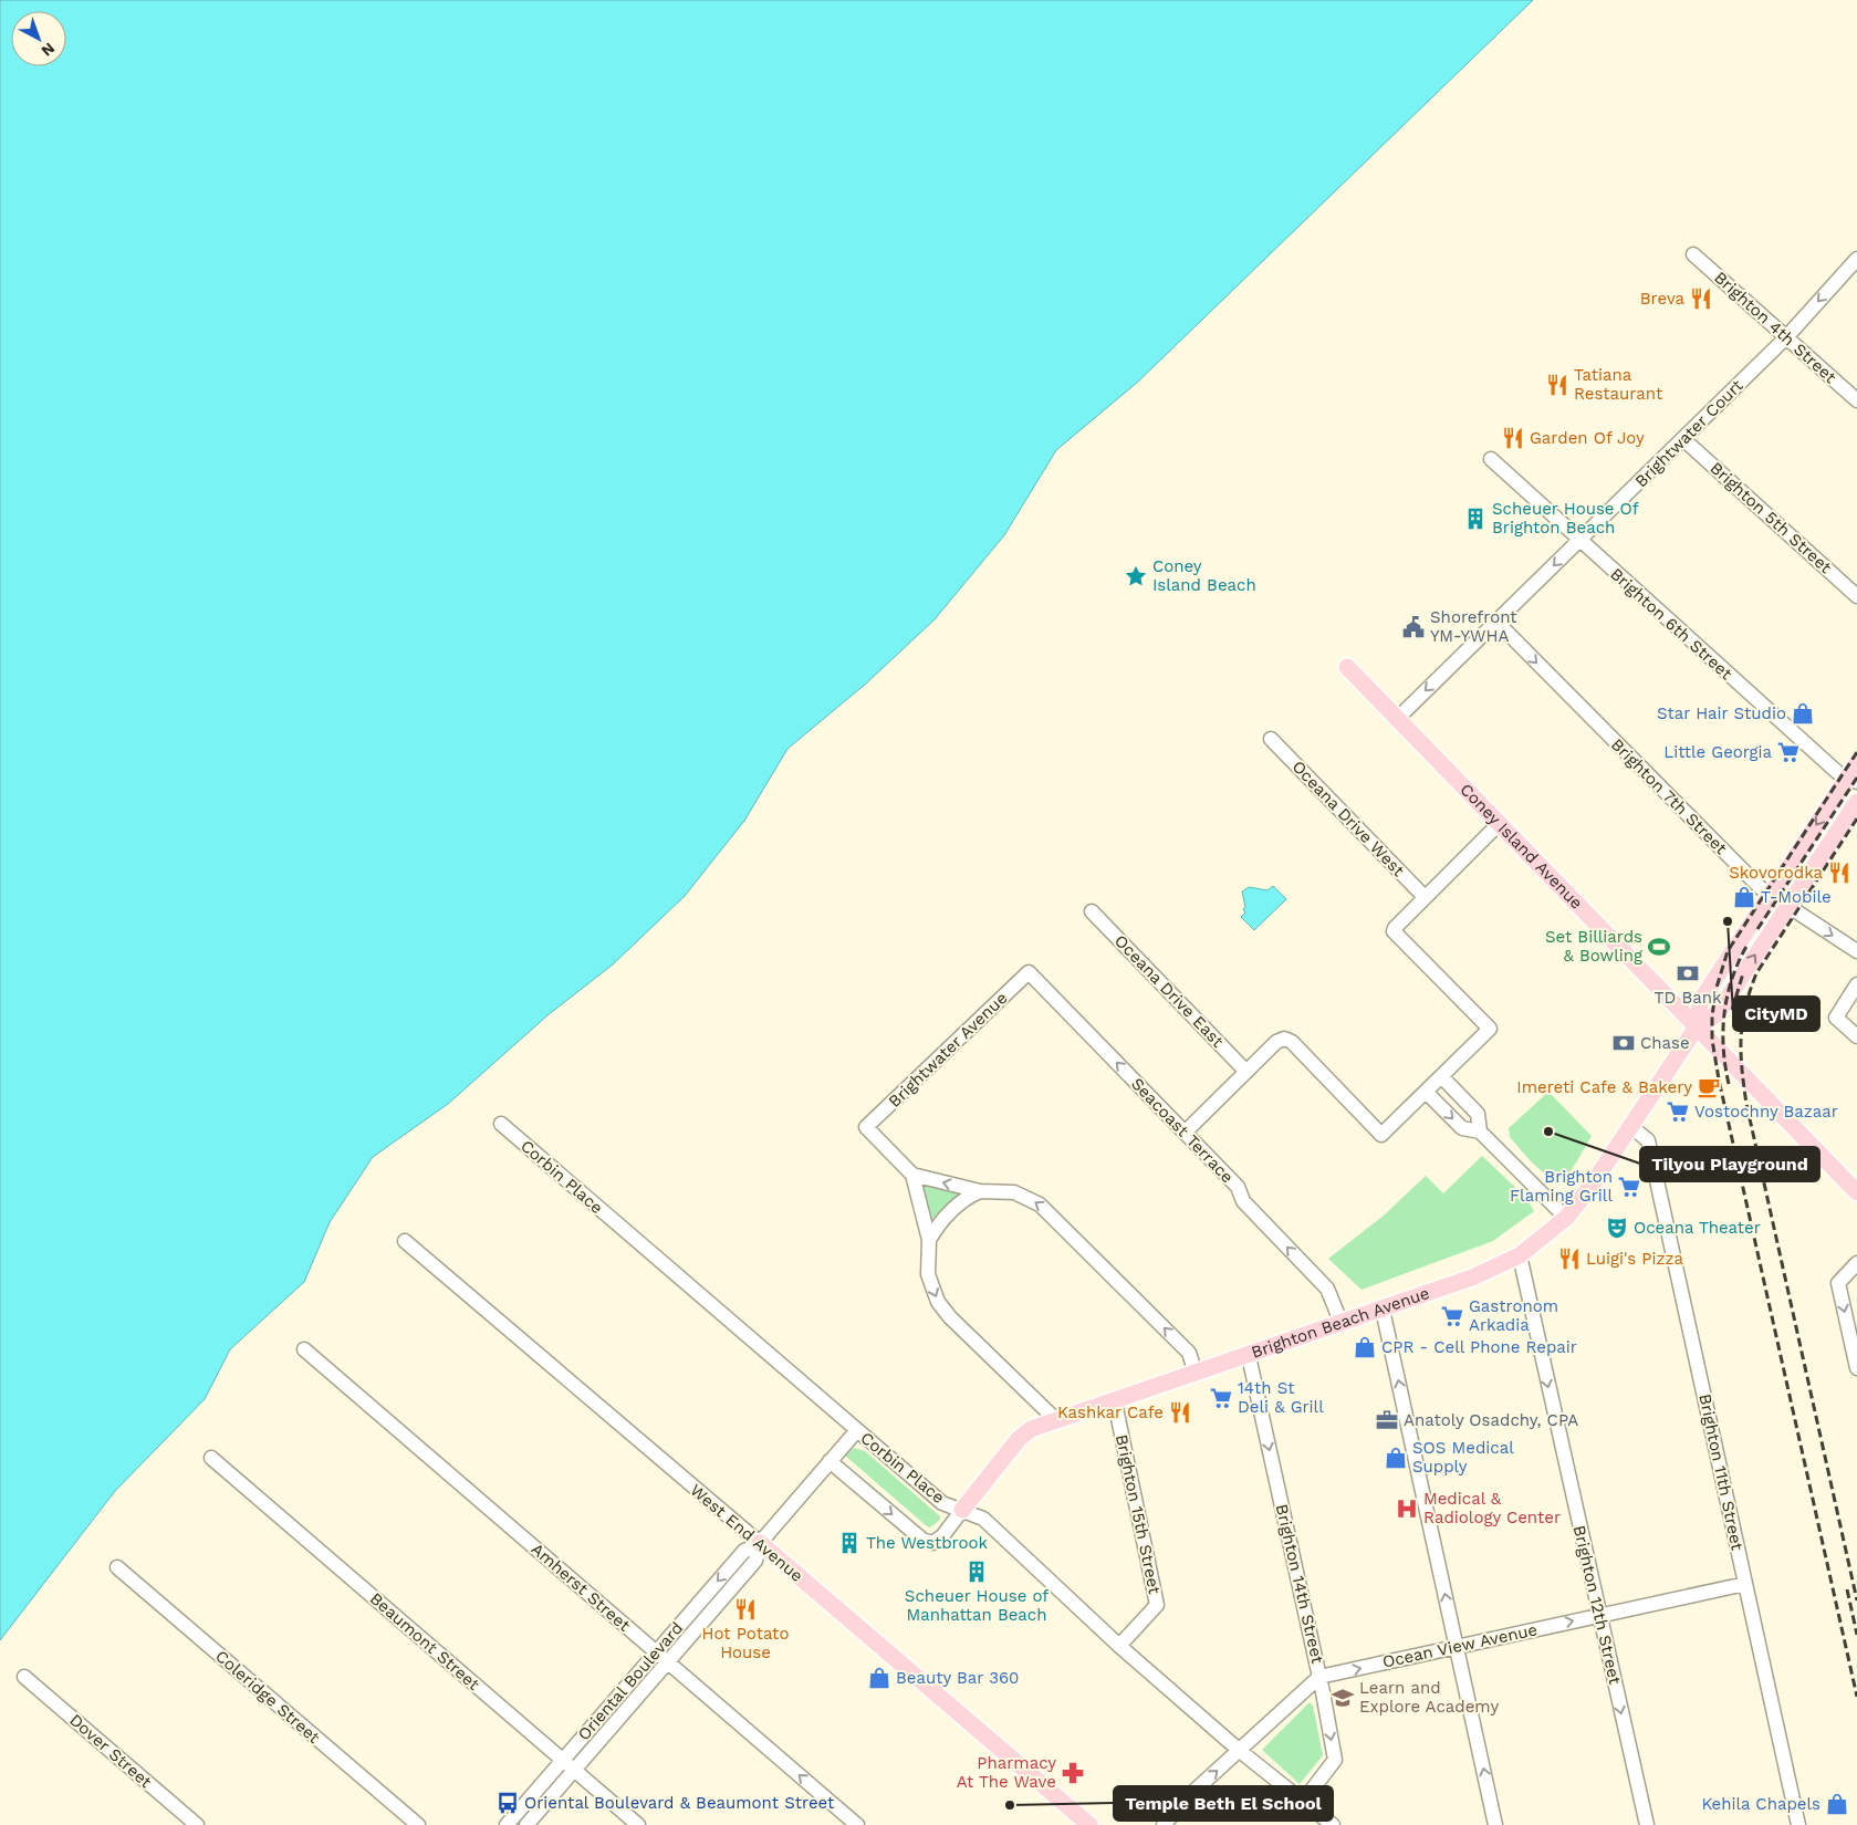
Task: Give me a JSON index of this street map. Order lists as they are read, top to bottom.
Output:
{
  "streets": {
    "main road": ["Coney Island Avenue", "Brighton Beach Avenue", "West End Avenue"],
    "street": [
      "Brighton 4th Street",
      "Brightwater Court",
      "Brighton 5th Street",
      "Brighton 6th Street",
      "Brighton 7th Street",
      "Oceana Drive West",
      "Oceana Drive East",
      "Brightwater Avenue",
      "Seacoast Terrace",
      "Corbin Place",
      "Brighton 11th Street",
      "Brighton 15th Street",
      "Brighton 14th Street",
      "Amherst Street",
      "Brighton 12th Street",
      "Beaumont Street",
      "Ocean View Avenue",
      "Oriental Boulevard",
      "Coleridge Street",
      "Dover Street"
    ]
  },
  "crossings": [
    ["Brighton 4th Street", "Brightwater Court"],
    ["Brightwater Court", "Brighton 5th Street"],
    ["Brightwater Court", "Brighton 6th Street"],
    ["Brightwater Court", "Brighton 7th Street"],
    ["Brightwater Court", "Coney Island Avenue"],
    ["Brighton 6th Street", "Brighton Beach Avenue"],
    ["Brighton 7th Street", "Brighton Beach Avenue"],
    ["Coney Island Avenue", "Brighton Beach Avenue"],
    ["Brightwater Avenue", "Seacoast Terrace"],
    ["Seacoast Terrace", "Brighton Beach Avenue"],
    ["Corbin Place", "Brighton Beach Avenue"],
    ["Corbin Place", "Brighton 15th Street"],
    ["Corbin Place", "Brighton 14th Street"],
    ["Corbin Place", "Ocean View Avenue"],
    ["Corbin Place", "Oriental Boulevard"],
    ["Brighton Beach Avenue", "Brighton 11th Street"],
    ["Brighton Beach Avenue", "Brighton 15th Street"],
    ["Brighton Beach Avenue", "Brighton 14th Street"],
    ["Brighton Beach Avenue", "Brighton 12th Street"],
    ["Brighton Beach Avenue", "Oriental Boulevard"],
    ["Brighton 11th Street", "Ocean View Avenue"],
    ["West End Avenue", "Oriental Boulevard"],
    ["Brighton 14th Street", "Ocean View Avenue"],
    ["Amherst Street", "Oriental Boulevard"],
    ["Brighton 12th Street", "Ocean View Avenue"],
    ["Beaumont Street", "Oriental Boulevard"]
  ],
  "one_way": [
    "Brightwater Court",
    "Brighton 7th Street",
    "Seacoast Terrace",
    "Brighton 14th Street",
    "Brighton 12th Street",
    "Ocean View Avenue"
  ],
  "places": {
    "restaurant": [
      "Breva",
      "Tatiana Restaurant",
      "Garden Of Joy",
      "Skovorodka",
      "Luigi's Pizza",
      "Kashkar Cafe",
      "Hot Potato House"
    ],
    "building": ["Scheuer House Of Brighton Beach", "The Westbrook", "Scheuer House of Manhattan Beach"],
    "place": ["Coney Island Beach"],
    "public building": ["Shorefront YM-YWHA"],
    "shop": [
      "Star Hair Studio",
      "T-Mobile",
      "CPR - Cell Phone Repair",
      "SOS Medical Supply",
      "Beauty Bar 360",
      "Kehila Chapels"
    ],
    "supermarket": [
      "Little Georgia",
      "Vostochny Bazaar",
      "Brighton Flaming Grill",
      "Gastronom Arkadia",
      "14th St Deli & Grill"
    ],
    "other": ["CityMD", "Tilyou Playground", "Temple Beth El School"],
    "sports": ["Set Billiards & Bowling"],
    "bank": ["TD Bank", "Chase"],
    "cafe": ["Imereti Cafe & Bakery"],
    "theatre": ["Oceana Theater"],
    "office": ["Anatoly Osadchy, CPA"],
    "hospital": ["Medical & Radiology Center"],
    "school or university": ["Learn and Explore Academy"],
    "pharmacy": ["Pharmacy At The Wave"],
    "bus stop": ["Oriental Boulevard & Beaumont Street"]
  },
  "north": "bottom right"
}
